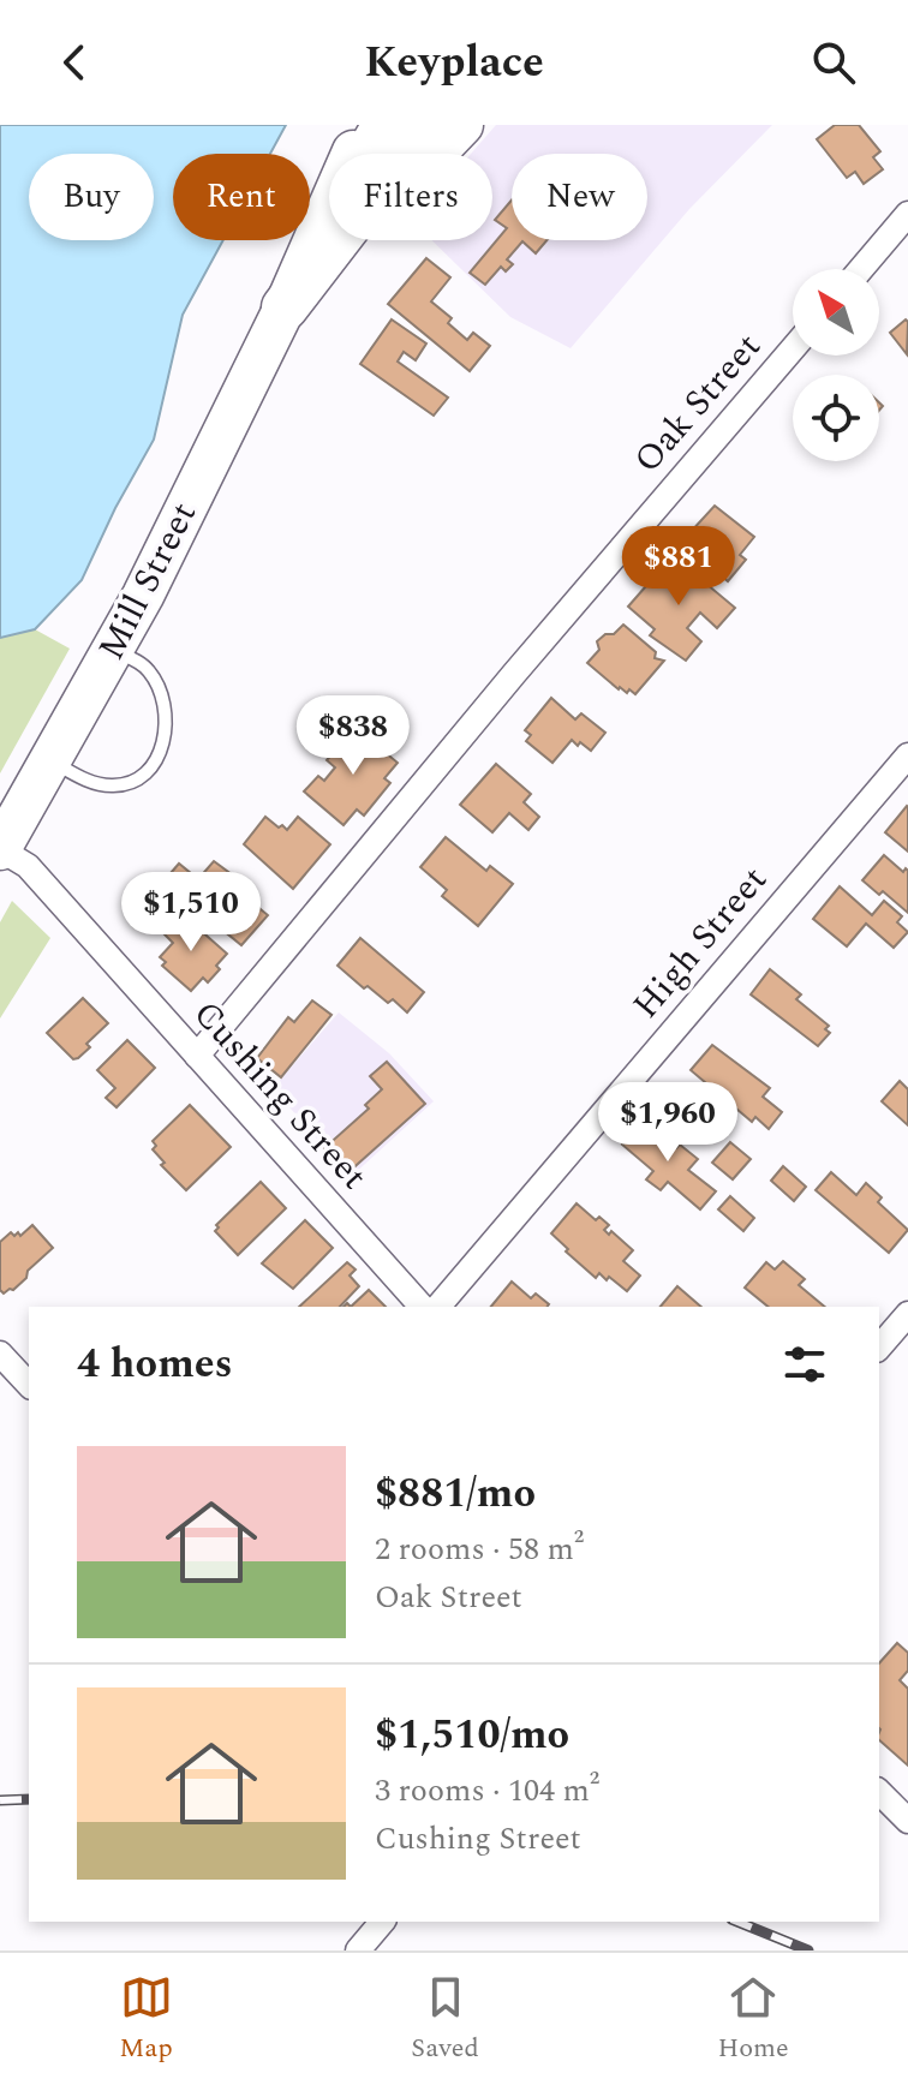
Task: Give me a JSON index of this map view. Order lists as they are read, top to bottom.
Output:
{
  "streets": {
    "highway": ["Mill Street"],
    "street": ["Oak Street", "High Street", "Cushing Street"]
  },
  "crossings": [
    ["Oak Street", "Cushing Street"],
    ["Mill Street", "Cushing Street"]
  ],
  "north": "top left",
  "page": {
    "header": "Keyplace",
    "chip": [
      "Buy",
      "Rent",
      "Filters",
      "New"
    ],
    "price": [
      "$881",
      "$838",
      "$1,510",
      "$1,960"
    ],
    "heading": "4 homes",
    "list": [
      {
        "name": "$881/mo",
        "note": "2 rooms · 58 m² · Oak Street"
      },
      {
        "name": "$1,510/mo",
        "note": "3 rooms · 104 m² · Cushing Street"
      }
    ],
    "tabs": ["Map", "Saved", "Home"]
  }
}
